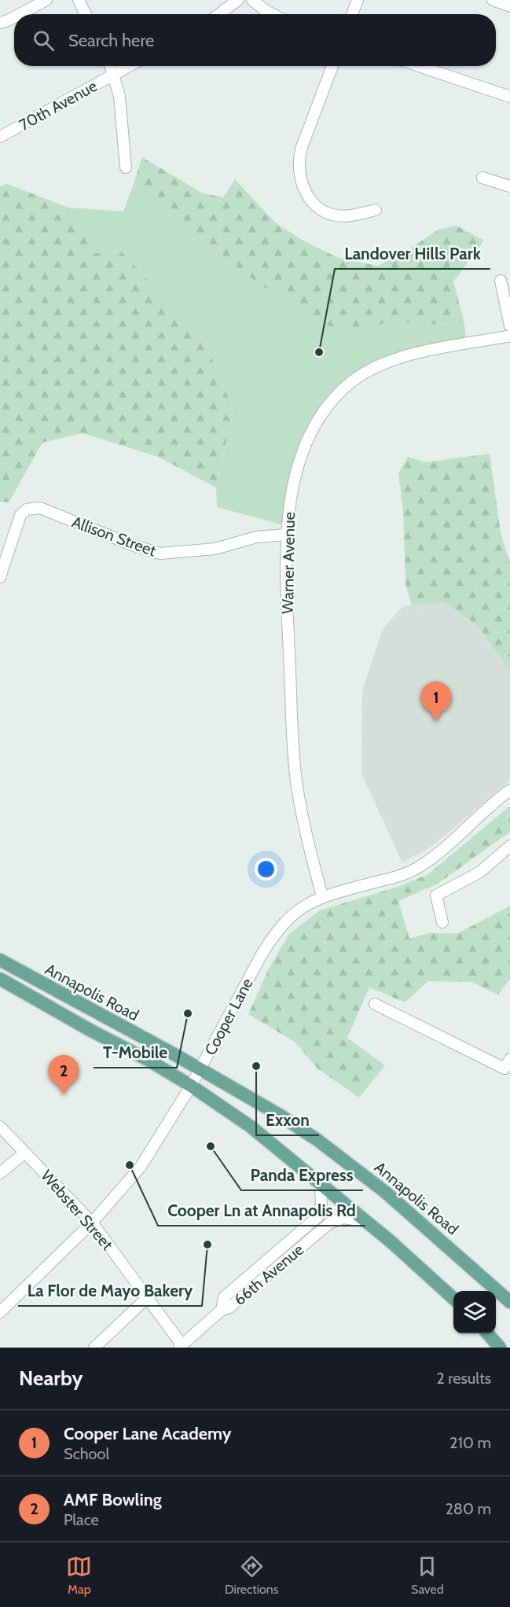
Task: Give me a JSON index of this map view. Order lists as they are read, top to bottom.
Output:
{
  "streets": {
    "main road": ["Annapolis Road"],
    "street": [
      "70th Avenue",
      "Allison Street",
      "Warner Avenue",
      "Cooper Lane",
      "Webster Street",
      "66th Avenue"
    ]
  },
  "crossings": [
    ["Allison Street", "Warner Avenue"],
    ["Warner Avenue", "Cooper Lane"],
    ["Annapolis Road", "Cooper Lane"],
    ["Annapolis Road", "66th Avenue"],
    ["Cooper Lane", "Webster Street"],
    ["Webster Street", "66th Avenue"]
  ],
  "places": [
    "Landover Hills Park",
    "T-Mobile",
    "Exxon",
    "Panda Express",
    "Cooper Ln at Annapolis Rd",
    "La Flor de Mayo Bakery"
  ],
  "page": {
    "search": "Search here",
    "pins": ["1", "2"],
    "heading": ["Nearby", "2 results"],
    "list": [
      {
        "mark": "1",
        "name": "Cooper Lane Academy",
        "note": "School",
        "value": "210 m"
      },
      {
        "mark": "2",
        "name": "AMF Bowling",
        "note": "Place",
        "value": "280 m"
      }
    ],
    "nav": ["Map", "Directions", "Saved"]
  }
}
